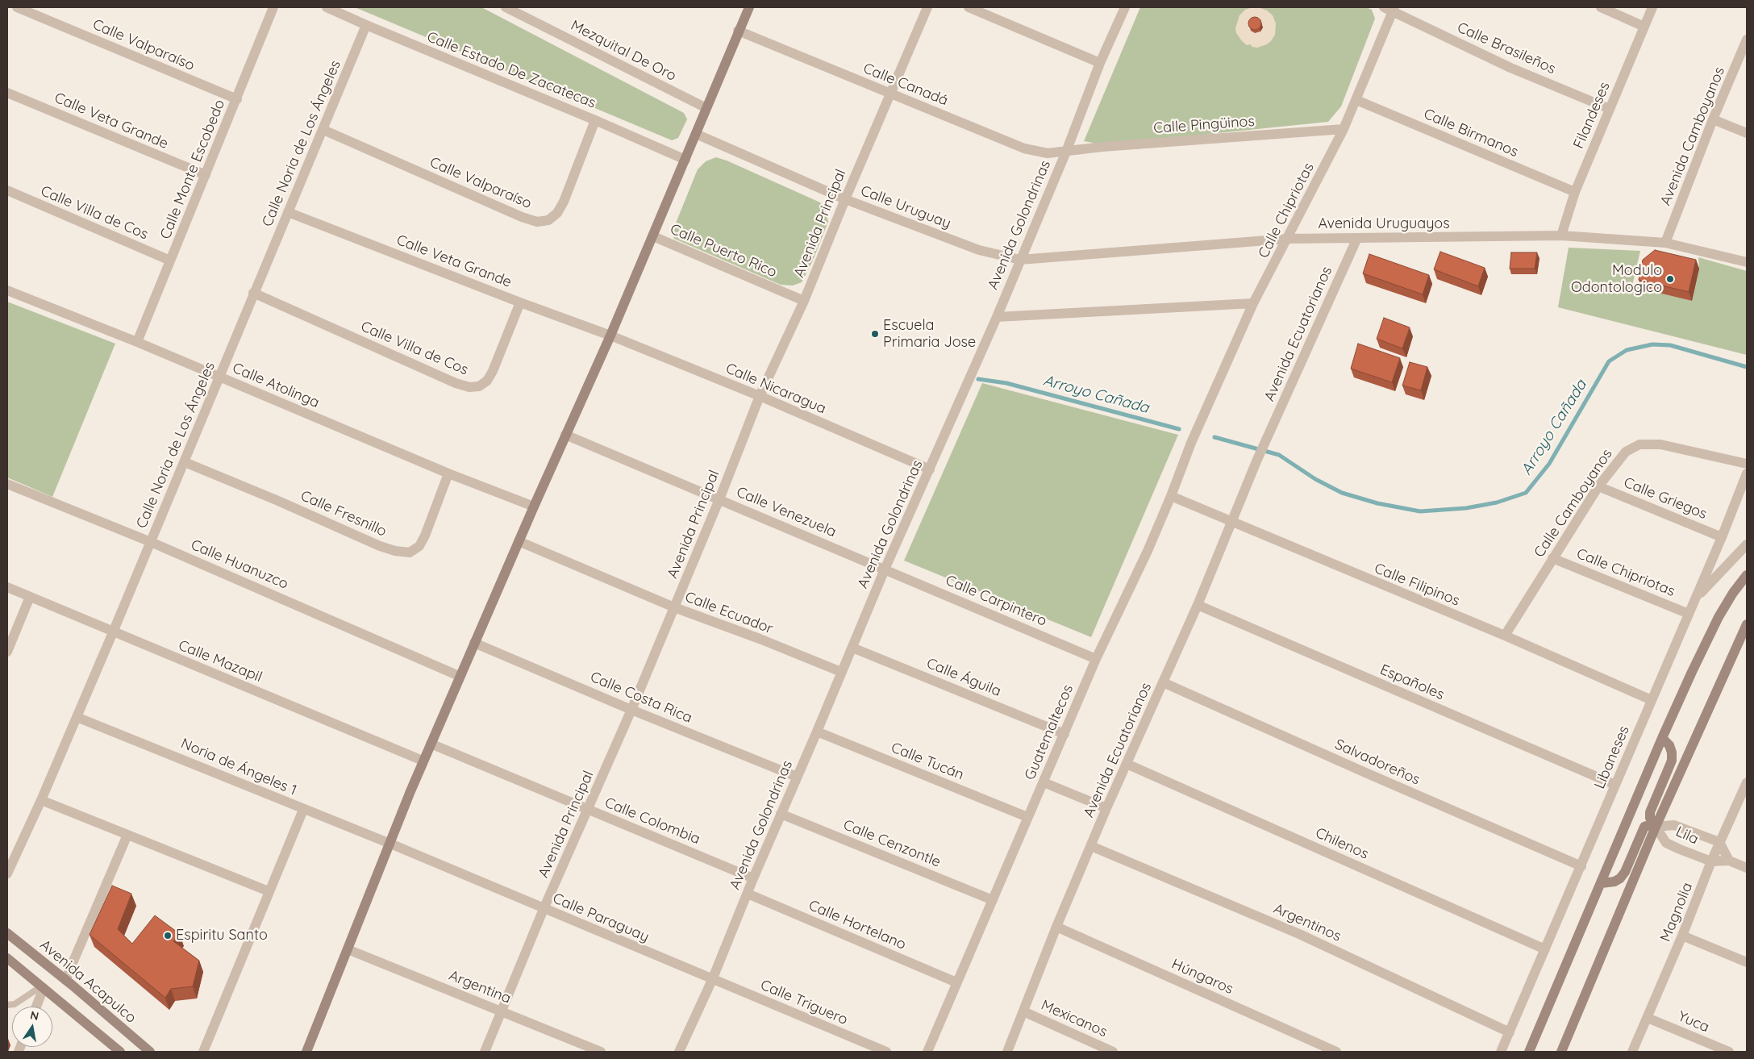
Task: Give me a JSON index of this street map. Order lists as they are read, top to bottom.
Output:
{
  "streets": {
    "main road": ["Avenida Acapulco"],
    "street": [
      "Calle Valparaíso",
      "Calle Brasileños",
      "Mezquital De Oro",
      "Calle Estado De Zacatecas",
      "Calle Canadá",
      "Filandeses",
      "Calle Veta Grande",
      "Calle Pingüinos",
      "Calle Birmanos",
      "Avenida Camboyanos",
      "Calle Noria de Los Ángeles",
      "Calle Monte Escobedo",
      "Calle Uruguay",
      "Calle Chipriotas",
      "Calle Villa de Cos",
      "Avenida Principal",
      "Avenida Uruguayos",
      "Avenida Golondrinas",
      "Calle Puerto Rico",
      "Avenida Ecuatorianos",
      "Calle Atolinga",
      "Calle Nicaragua",
      "Calle Griegos",
      "Calle Camboyanos",
      "Calle Venezuela",
      "Calle Fresnillo",
      "Calle Huanuzco",
      "Calle Filipinos",
      "Calle Carpintero",
      "Calle Ecuador",
      "Calle Mazapil",
      "Calle Águila",
      "Españoles",
      "Calle Costa Rica",
      "Guatemaltecos",
      "Libaneses",
      "Calle Tucán",
      "Salvadoreños",
      "Noria de Ángeles 1",
      "Calle Colombia",
      "Lila",
      "Calle Cenzontle",
      "Chilenos",
      "Magnolia",
      "Calle Paraguay",
      "Argentinos",
      "Calle Hortelano",
      "Húngaros",
      "Argentina",
      "Calle Triguero",
      "Mexicanos",
      "Yuca"
    ]
  },
  "crossings": [
    ["Calle Valparaíso", "Calle Estado De Zacatecas"],
    ["Calle Valparaíso", "Calle Noria de Los Ángeles"],
    ["Calle Valparaíso", "Calle Monte Escobedo"],
    ["Calle Brasileños", "Filandeses"],
    ["Calle Brasileños", "Calle Chipriotas"],
    ["Calle Estado De Zacatecas", "Calle Noria de Los Ángeles"],
    ["Calle Canadá", "Calle Pingüinos"],
    ["Calle Canadá", "Avenida Principal"],
    ["Calle Canadá", "Avenida Golondrinas"],
    ["Filandeses", "Calle Birmanos"],
    ["Filandeses", "Avenida Uruguayos"],
    ["Calle Veta Grande", "Calle Noria de Los Ángeles"],
    ["Calle Veta Grande", "Calle Monte Escobedo"],
    ["Calle Veta Grande", "Calle Villa de Cos"],
    ["Calle Veta Grande", "Calle Nicaragua"],
    ["Calle Pingüinos", "Calle Chipriotas"],
    ["Calle Pingüinos", "Avenida Golondrinas"],
    ["Calle Birmanos", "Calle Chipriotas"],
    ["Avenida Camboyanos", "Avenida Uruguayos"],
    ["Calle Noria de Los Ángeles", "Calle Villa de Cos"],
    ["Calle Noria de Los Ángeles", "Calle Atolinga"],
    ["Calle Noria de Los Ángeles", "Calle Fresnillo"],
    ["Calle Noria de Los Ángeles", "Calle Huanuzco"],
    ["Calle Noria de Los Ángeles", "Calle Mazapil"],
    ["Calle Noria de Los Ángeles", "Noria de Ángeles 1"],
    ["Calle Monte Escobedo", "Calle Villa de Cos"],
    ["Calle Monte Escobedo", "Calle Atolinga"],
    ["Calle Uruguay", "Avenida Principal"],
    ["Calle Uruguay", "Avenida Uruguayos"],
    ["Calle Uruguay", "Avenida Golondrinas"],
    ["Calle Chipriotas", "Avenida Uruguayos"],
    ["Calle Chipriotas", "Calle Camboyanos"],
    ["Calle Chipriotas", "Guatemaltecos"],
    ["Calle Chipriotas", "Libaneses"],
    ["Avenida Principal", "Calle Puerto Rico"],
    ["Avenida Principal", "Calle Nicaragua"],
    ["Avenida Principal", "Calle Venezuela"],
    ["Avenida Principal", "Calle Ecuador"],
    ["Avenida Principal", "Calle Costa Rica"],
    ["Avenida Principal", "Calle Colombia"],
    ["Avenida Principal", "Calle Paraguay"],
    ["Avenida Principal", "Argentina"],
    ["Avenida Uruguayos", "Avenida Golondrinas"],
    ["Avenida Uruguayos", "Avenida Ecuatorianos"],
    ["Avenida Golondrinas", "Calle Nicaragua"],
    ["Avenida Golondrinas", "Calle Venezuela"],
    ["Avenida Golondrinas", "Calle Carpintero"],
    ["Avenida Golondrinas", "Calle Ecuador"],
    ["Avenida Golondrinas", "Calle Águila"],
    ["Avenida Golondrinas", "Calle Costa Rica"],
    ["Avenida Golondrinas", "Calle Tucán"],
    ["Avenida Golondrinas", "Calle Colombia"],
    ["Avenida Golondrinas", "Calle Cenzontle"],
    ["Avenida Golondrinas", "Calle Paraguay"],
    ["Avenida Golondrinas", "Calle Hortelano"],
    ["Avenida Golondrinas", "Calle Triguero"],
    ["Avenida Ecuatorianos", "Calle Filipinos"],
    ["Avenida Ecuatorianos", "Españoles"],
    ["Avenida Ecuatorianos", "Salvadoreños"],
    ["Avenida Ecuatorianos", "Chilenos"],
    ["Avenida Ecuatorianos", "Argentinos"],
    ["Avenida Ecuatorianos", "Húngaros"],
    ["Avenida Ecuatorianos", "Mexicanos"],
    ["Calle Atolinga", "Calle Fresnillo"],
    ["Calle Griegos", "Calle Camboyanos"],
    ["Calle Griegos", "Libaneses"],
    ["Calle Camboyanos", "Calle Filipinos"],
    ["Calle Venezuela", "Calle Carpintero"],
    ["Calle Filipinos", "Guatemaltecos"],
    ["Calle Filipinos", "Libaneses"],
    ["Calle Carpintero", "Guatemaltecos"],
    ["Calle Águila", "Guatemaltecos"],
    ["Españoles", "Libaneses"],
    ["Guatemaltecos", "Calle Tucán"],
    ["Guatemaltecos", "Calle Cenzontle"],
    ["Guatemaltecos", "Calle Hortelano"],
    ["Libaneses", "Salvadoreños"],
    ["Libaneses", "Chilenos"],
    ["Libaneses", "Argentinos"],
    ["Noria de Ángeles 1", "Calle Paraguay"],
    ["Lila", "Magnolia"],
    ["Magnolia", "Yuca"],
    ["Calle Paraguay", "Calle Triguero"]
  ],
  "water": ["Arroyo Cañada"],
  "places": ["Modulo Odontologico", "Escuela Primaria Jose", "Espiritu Santo"],
  "north": "top"
}
